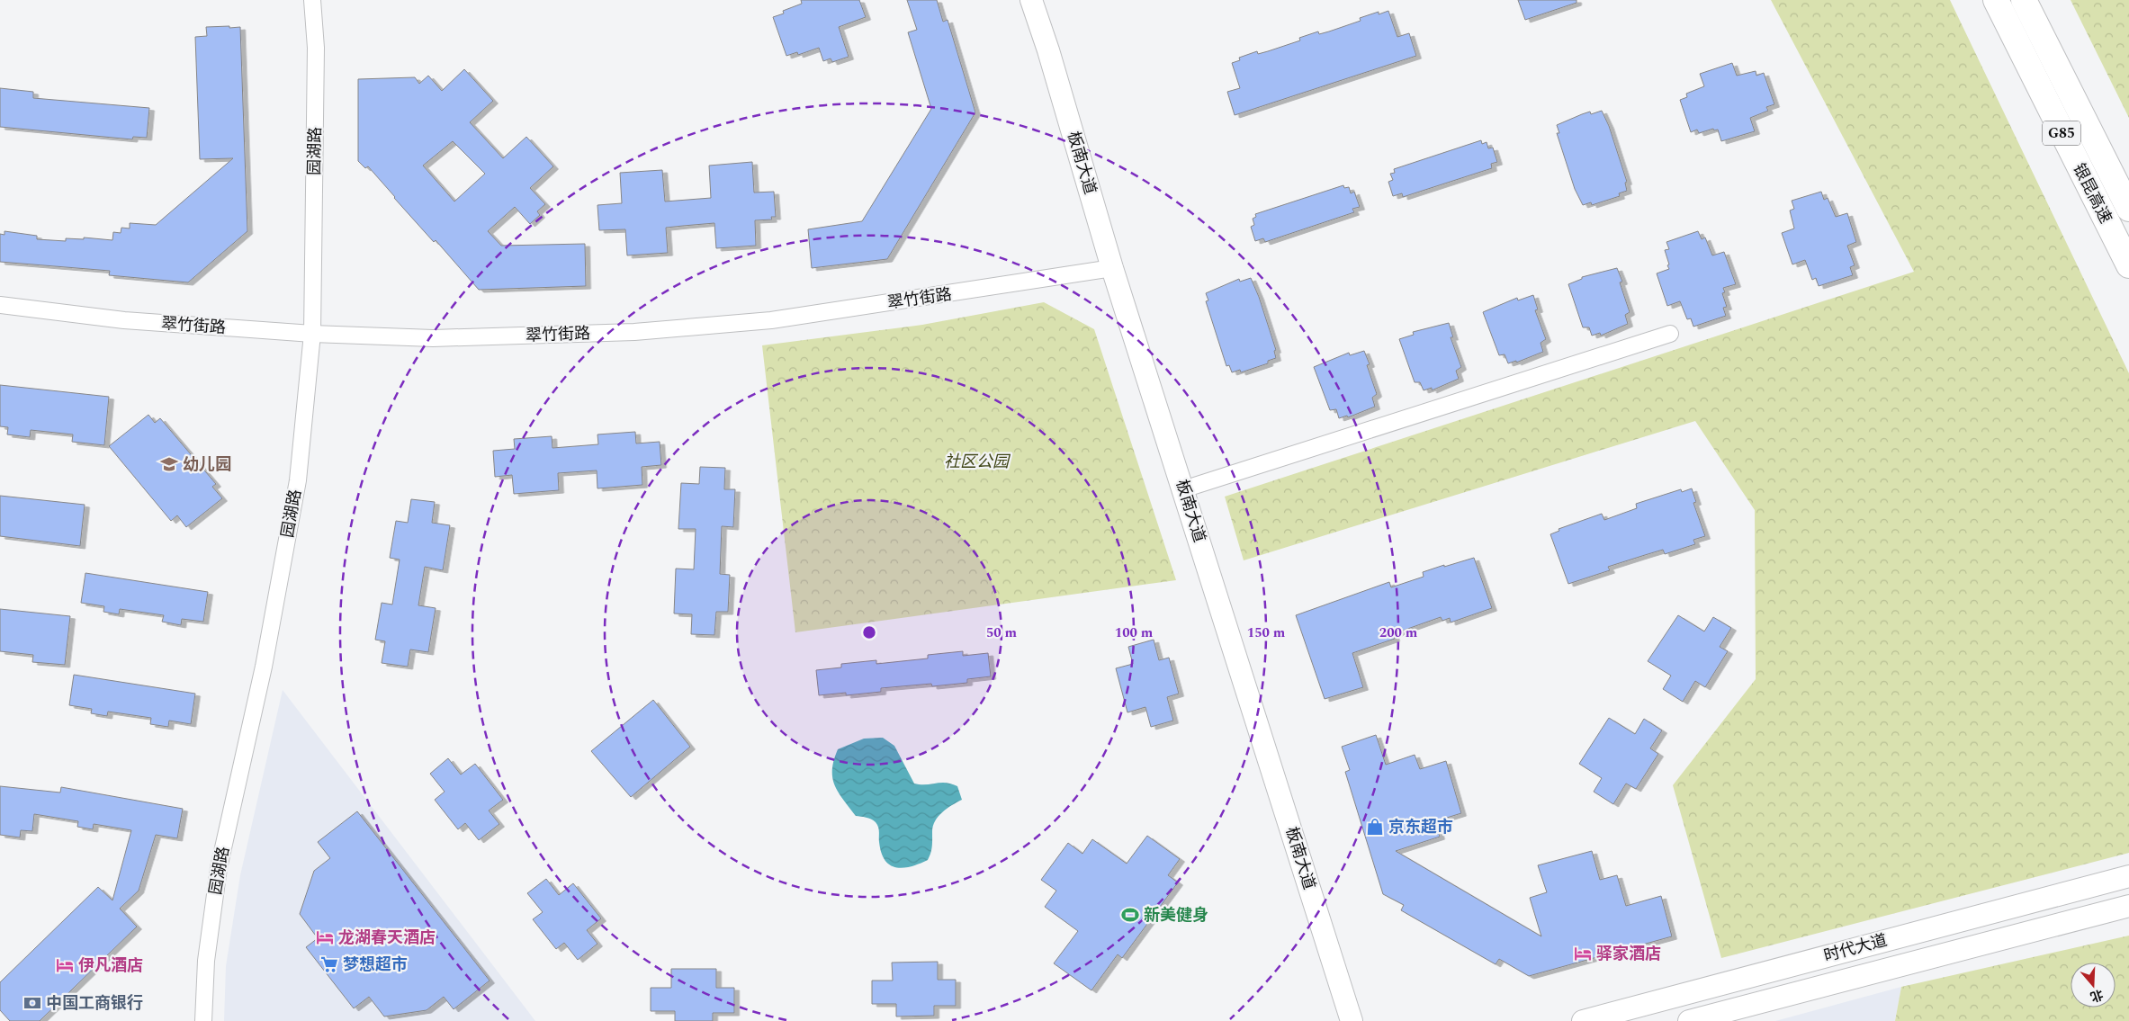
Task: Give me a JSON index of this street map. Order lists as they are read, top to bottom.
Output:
{
  "streets": {
    "highway": ["G85", "银昆高速"],
    "main road": ["板南大道", "时代大道"],
    "street": ["园湖路", "翠竹街路"]
  },
  "crossings": [
    ["园湖路", "翠竹街路"],
    ["板南大道", "翠竹街路"]
  ],
  "parks": ["社区公园"],
  "places": {
    "school or university": ["幼儿园"],
    "shop": ["京东超市"],
    "sports": ["新美健身"],
    "hotel": ["龙湖春天酒店", "驿家酒店", "伊凡酒店"],
    "supermarket": ["梦想超市"],
    "bank": ["中国工商银行"]
  },
  "north": "bottom",
  "rings": [
    "50 m",
    "100 m",
    "150 m",
    "200 m"
  ]
}
